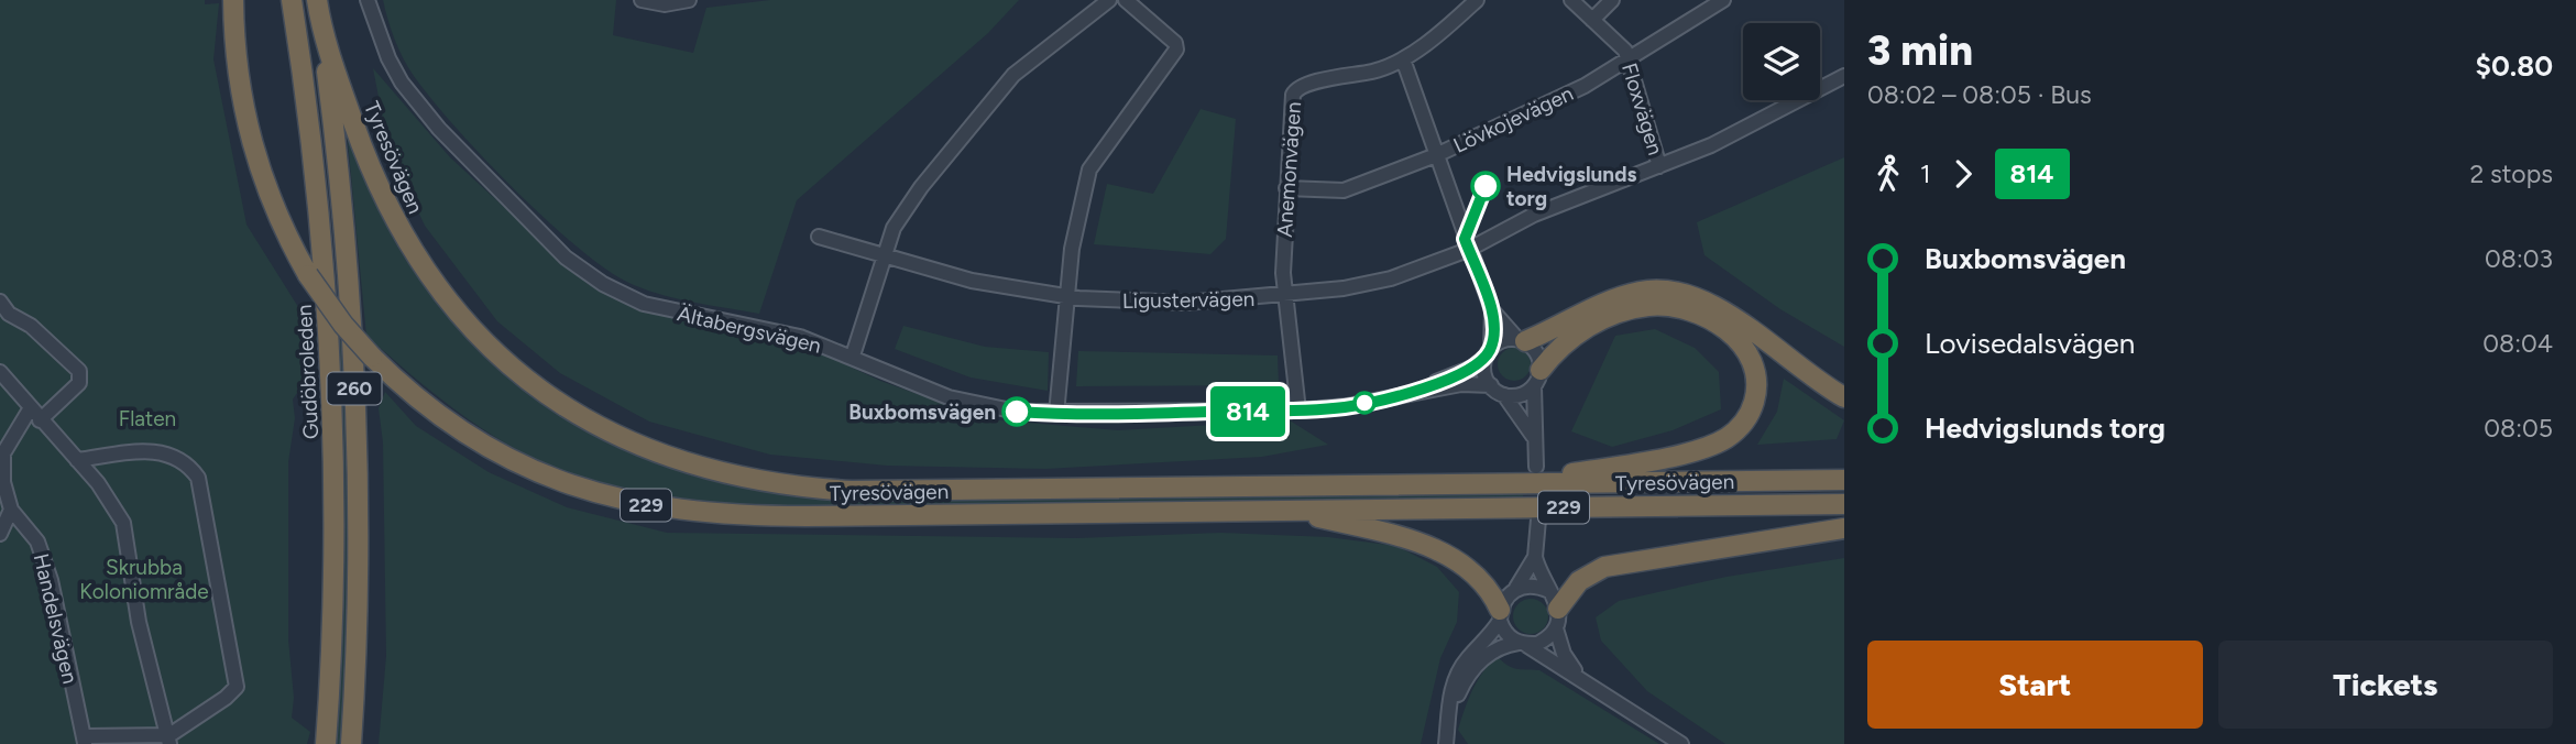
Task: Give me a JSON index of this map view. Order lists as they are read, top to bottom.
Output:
{
  "streets": {
    "highway": [
      "Tyresövägen",
      "Gudöbroleden",
      "260",
      "229"
    ],
    "street": [
      "Floxvägen",
      "Lövkojevägen",
      "Anemonvägen",
      "Ligustervägen",
      "Ältabergsvägen",
      "Handelsvägen"
    ]
  },
  "crossings": [
    ["Floxvägen", "Lövkojevägen"],
    ["Floxvägen", "Ligustervägen"],
    ["Lövkojevägen", "Anemonvägen"],
    ["Tyresövägen", "260"],
    ["Anemonvägen", "Ligustervägen"],
    ["Anemonvägen", "Ältabergsvägen"]
  ],
  "parks": ["Flaten", "Skrubba Koloniområde"],
  "places": ["Hedvigslunds torg", "Buxbomsvägen"],
  "lines": ["bus line 814"],
  "page": {
    "on_map": "814",
    "heading": ["3 min", "08:02 – 08:05 · Bus", "$0.80"],
    "legs": ["1", "814", "2 stops"],
    "list": [
      {
        "name": "Buxbomsvägen",
        "value": "08:03"
      },
      {
        "name": "Lovisedalsvägen",
        "value": "08:04"
      },
      {
        "name": "Hedvigslunds torg",
        "value": "08:05"
      }
    ],
    "buttons": ["Start", "Tickets"]
  }
}
